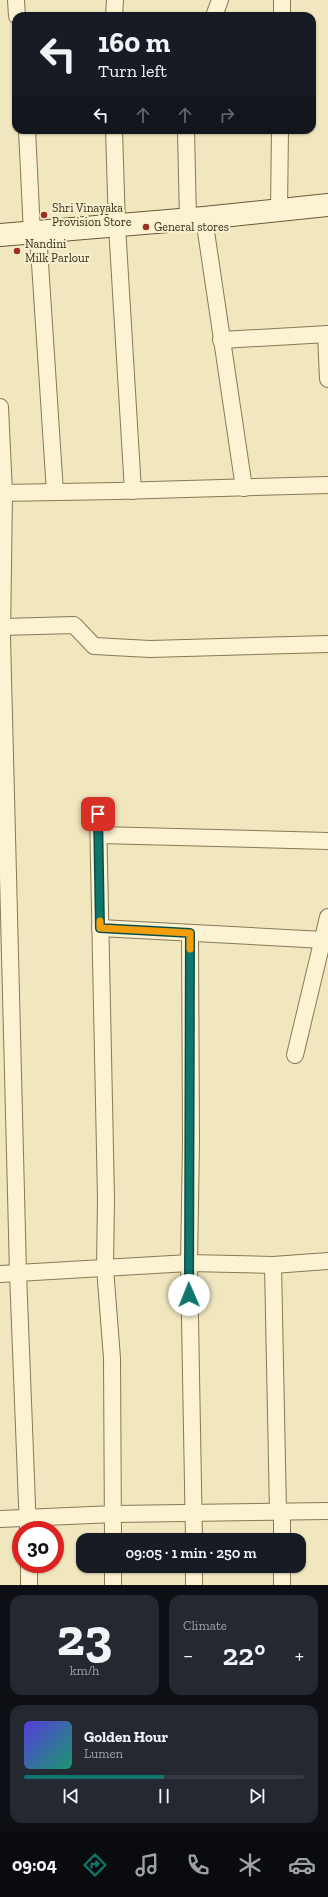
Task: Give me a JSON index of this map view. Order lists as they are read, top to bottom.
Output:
{
  "places": ["Shri Vinayaka Provision Store", "General stores", "Nandini Milk Parlour"],
  "page": {
    "turn": ["160 m", "Turn left"],
    "limit": "30",
    "trip": "09:05 · 1 min · 250 m",
    "tile": [
      ["23", "km/h"],
      "Climate"
    ],
    "heat": ["−", "22°", "+"],
    "song": ["Golden Hour", "Lumen"],
    "tabs": "09:04"
  }
}
